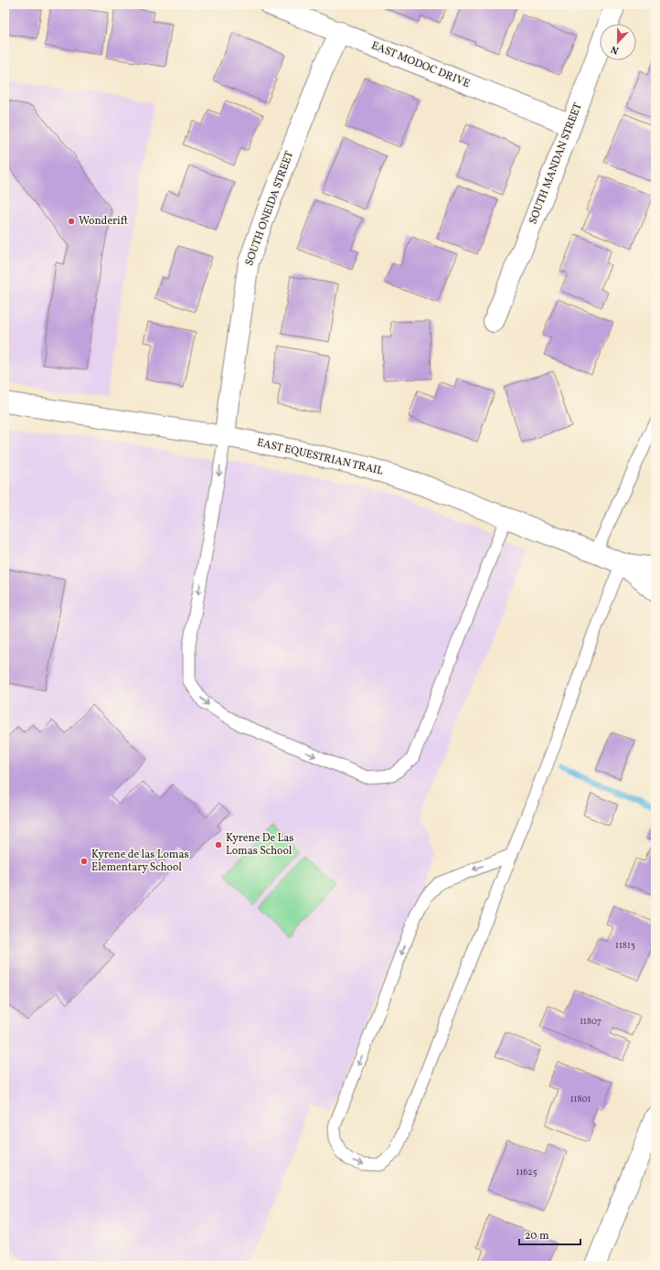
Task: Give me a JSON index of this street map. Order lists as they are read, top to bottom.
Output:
{
  "streets": {
    "street": [
      "EAST MODOC DRIVE",
      "SOUTH MANDAN STREET",
      "SOUTH ONEIDA STREET",
      "EAST EQUESTRIAN TRAIL"
    ]
  },
  "crossings": [
    ["EAST MODOC DRIVE", "SOUTH MANDAN STREET"],
    ["EAST MODOC DRIVE", "SOUTH ONEIDA STREET"],
    ["SOUTH ONEIDA STREET", "EAST EQUESTRIAN TRAIL"]
  ],
  "places": ["Wonderift", "Kyrene De Las Lomas School", "Kyrene de las Lomas Elementary School"],
  "house_numbers": [
    "11813",
    "11807",
    "11801",
    "11625"
  ],
  "scale_bar": "20 m",
  "north": "bottom"
}
